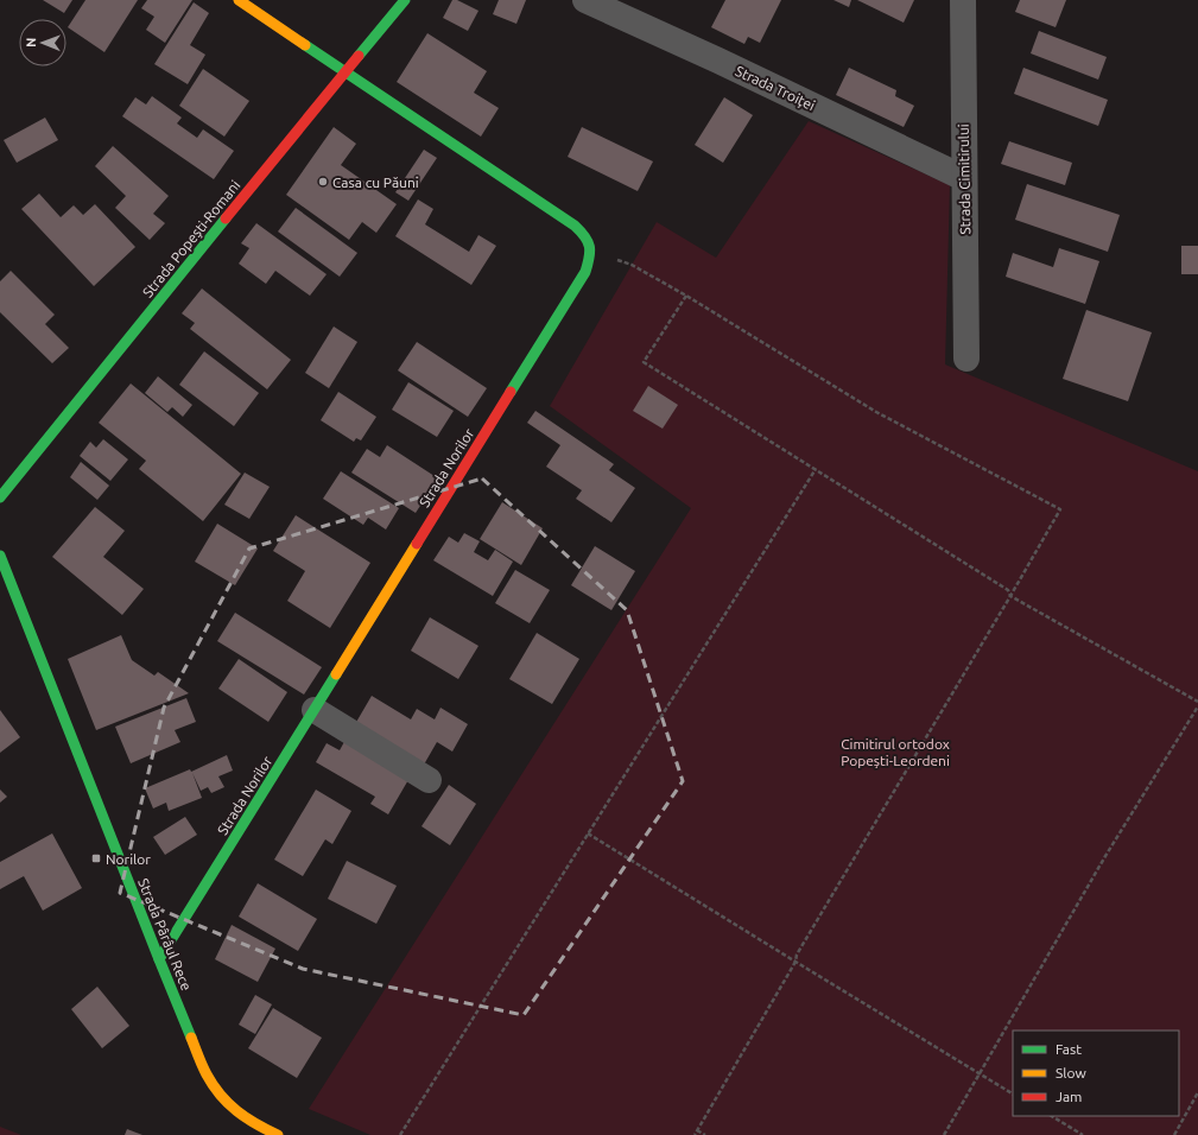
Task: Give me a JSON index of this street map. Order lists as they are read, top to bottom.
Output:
{
  "streets": {
    "street": [
      "Strada Troiței",
      "Strada Cimitirului",
      "Strada Popești-Romani",
      "Strada Norilor",
      "Strada Pârâul Rece"
    ]
  },
  "crossings": [
    ["Strada Troiței", "Strada Cimitirului"],
    ["Strada Norilor", "Strada Pârâul Rece"]
  ],
  "parks": ["Cimitirul ortodox Popești-Leordeni"],
  "places": {
    "other": ["Casa cu Păuni"],
    "transit": ["Norilor"]
  },
  "legend": ["Fast", "Slow", "Jam"],
  "north": "left"
}
